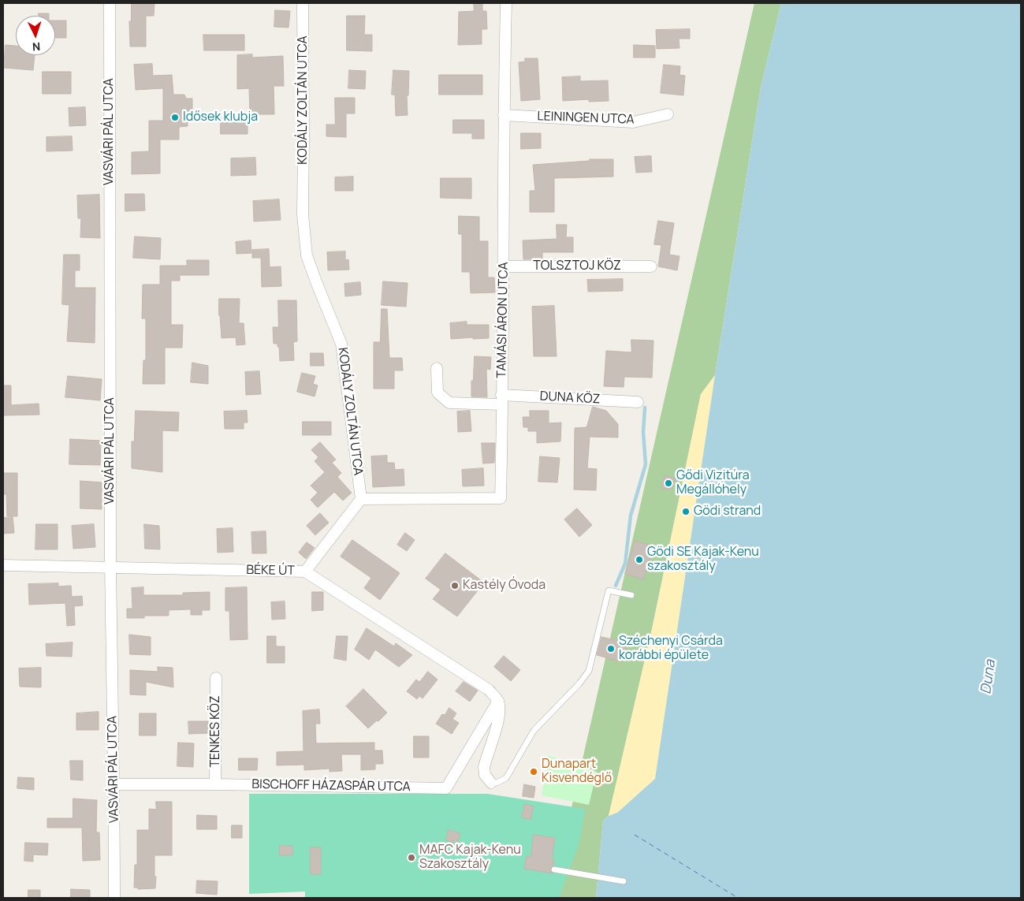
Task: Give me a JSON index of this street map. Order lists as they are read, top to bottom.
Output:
{
  "streets": {
    "street": [
      "KODÁLY ZOLTÁN UTCA",
      "LEININGEN UTCA",
      "VASVÁRI PÁL UTCA",
      "TOLSZTOJ KÖZ",
      "TAMÁSI ÁRON UTCA",
      "DUNA KÖZ",
      "BÉKE ÚT",
      "TENKES KÖZ",
      "BISCHOFF HÁZASPÁR UTCA"
    ]
  },
  "crossings": [
    ["KODÁLY ZOLTÁN UTCA", "TAMÁSI ÁRON UTCA"],
    ["LEININGEN UTCA", "TAMÁSI ÁRON UTCA"],
    ["VASVÁRI PÁL UTCA", "BÉKE ÚT"],
    ["VASVÁRI PÁL UTCA", "BISCHOFF HÁZASPÁR UTCA"],
    ["TOLSZTOJ KÖZ", "TAMÁSI ÁRON UTCA"],
    ["TAMÁSI ÁRON UTCA", "DUNA KÖZ"],
    ["BÉKE ÚT", "BISCHOFF HÁZASPÁR UTCA"],
    ["TENKES KÖZ", "BISCHOFF HÁZASPÁR UTCA"]
  ],
  "water": ["Duna"],
  "places": [
    "Idősek klubja",
    "Gődi Vizitúra Megállóhely",
    "Gödi strand",
    "Gödi SE Kajak-Kenu szakosztály",
    "Kastély Óvoda",
    "Széchenyi Csárda korábbi épülete",
    "Dunapart Kisvendéglő",
    "MAFC Kajak-Kenu Szakosztály"
  ],
  "north": "bottom"
}
